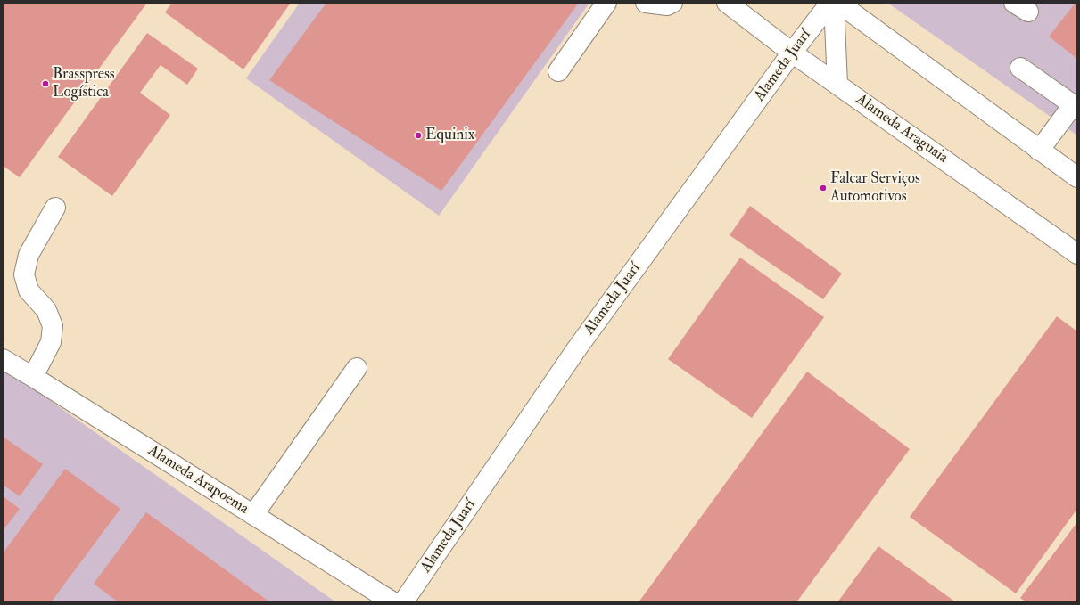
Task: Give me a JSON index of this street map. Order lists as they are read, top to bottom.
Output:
{
  "streets": {
    "street": ["Alameda Juarí", "Alameda Araguaia", "Alameda Arapoema"]
  },
  "crossings": [
    ["Alameda Juarí", "Alameda Araguaia"]
  ],
  "places": ["Brasspress Logística", "Equinix", "Falcar Serviços Automotivos"]
}
